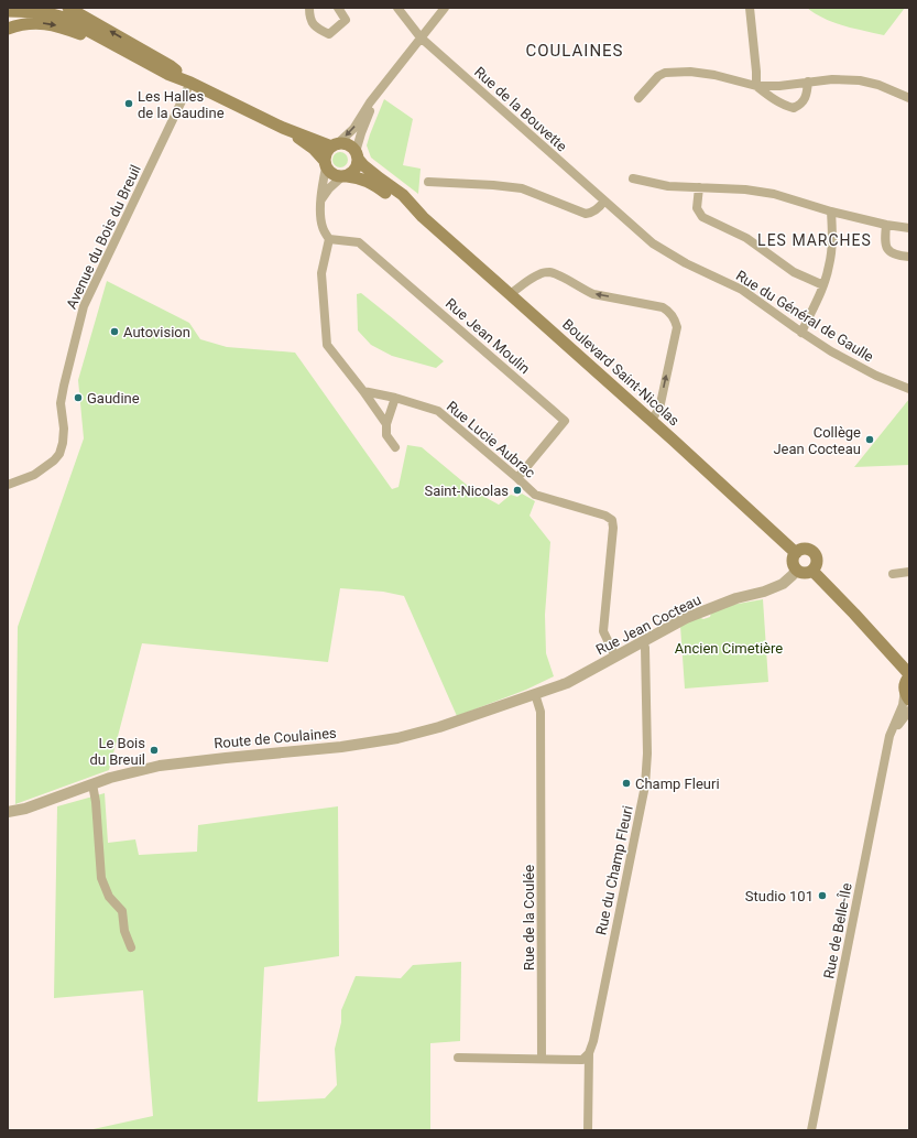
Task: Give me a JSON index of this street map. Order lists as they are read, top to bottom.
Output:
{
  "streets": {
    "main road": ["Boulevard Saint-Nicolas"],
    "street": [
      "Rue de la Bouvette",
      "Avenue du Bois du Breuil",
      "Rue du Général de Gaulle",
      "Rue Jean Moulin",
      "Rue Lucie Aubrac",
      "Rue Jean Cocteau",
      "Route de Coulaines",
      "Rue du Champ Fleuri",
      "Rue de la Coulée",
      "Rue de Belle-Île"
    ]
  },
  "crossings": [
    ["Rue de la Bouvette", "Rue du Général de Gaulle"],
    ["Rue Jean Moulin", "Rue Lucie Aubrac"],
    ["Boulevard Saint-Nicolas", "Rue Jean Cocteau"],
    ["Rue Lucie Aubrac", "Rue Jean Cocteau"],
    ["Rue Jean Cocteau", "Route de Coulaines"],
    ["Rue Jean Cocteau", "Rue du Champ Fleuri"],
    ["Rue Jean Cocteau", "Rue de la Coulée"],
    ["Route de Coulaines", "Rue de la Coulée"]
  ],
  "districts": ["COULAINES", "LES MARCHES"],
  "parks": ["Ancien Cimetière"],
  "places": [
    "Les Halles de la Gaudine",
    "Autovision",
    "Gaudine",
    "Collège Jean Cocteau",
    "Saint-Nicolas",
    "Le Bois du Breuil",
    "Champ Fleuri",
    "Studio 101"
  ]
}
